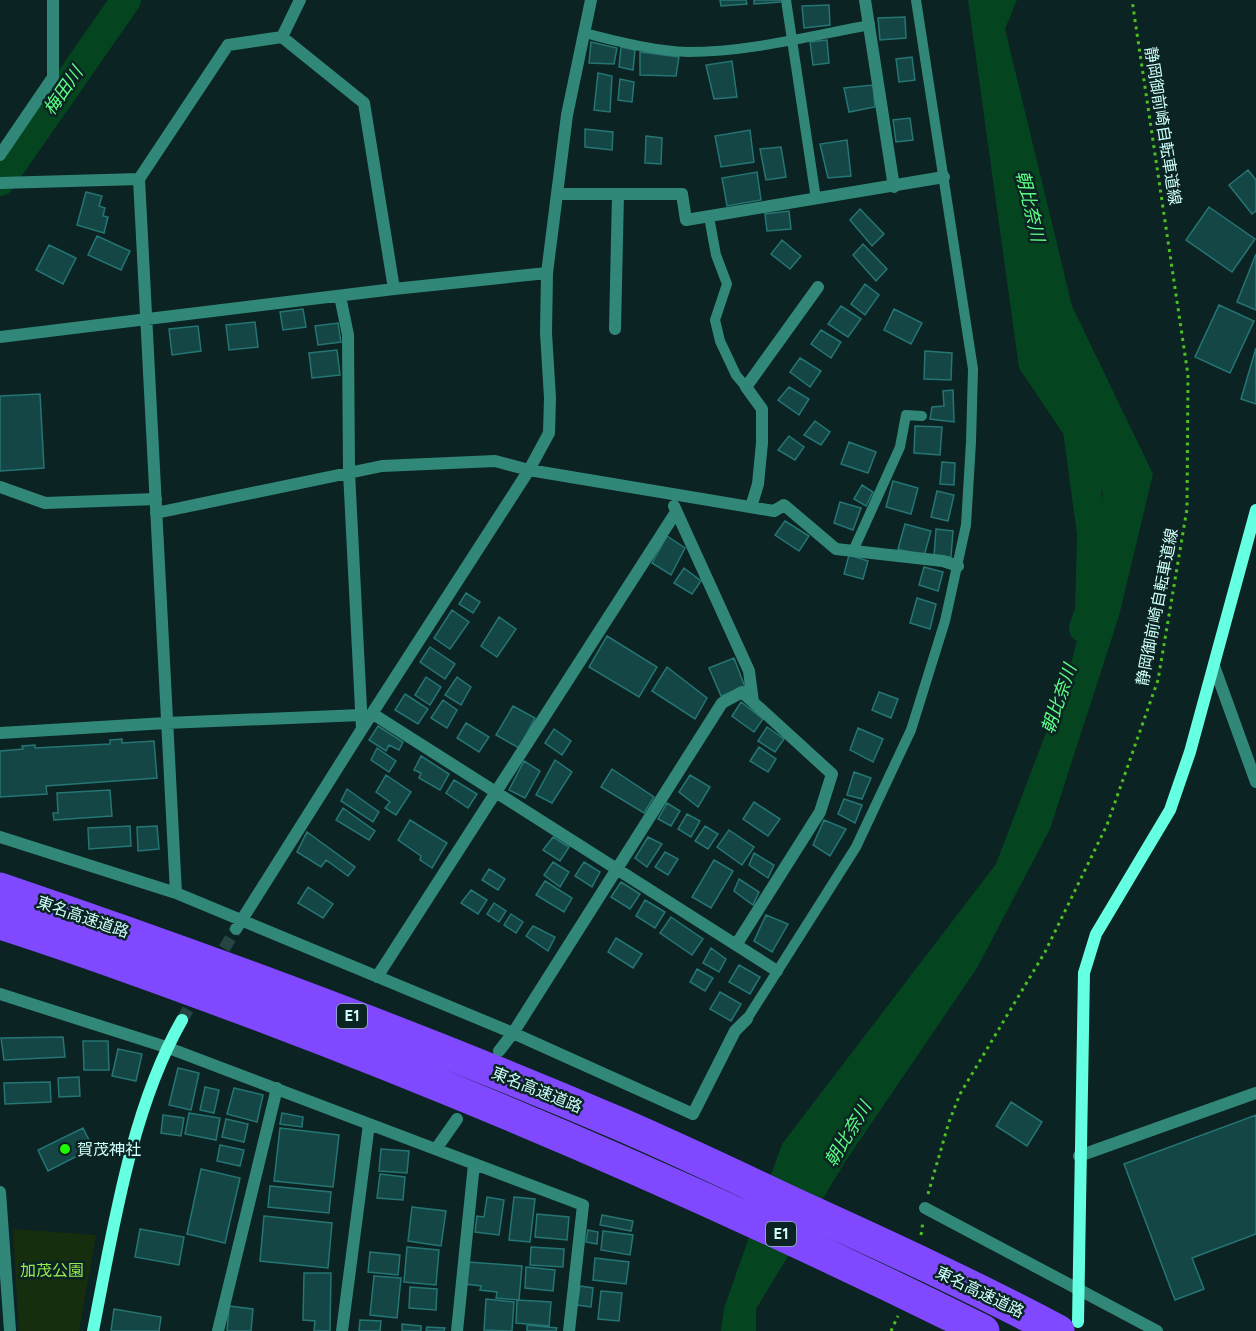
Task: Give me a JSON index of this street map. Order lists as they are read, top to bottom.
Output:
{
  "streets": {
    "highway": ["東名高速道路", "E1"],
    "path": ["静岡御前崎自転車道線"]
  },
  "water": ["梅田川", "朝比奈川"],
  "parks": ["加茂公園"],
  "places": ["賀茂神社"]
}
